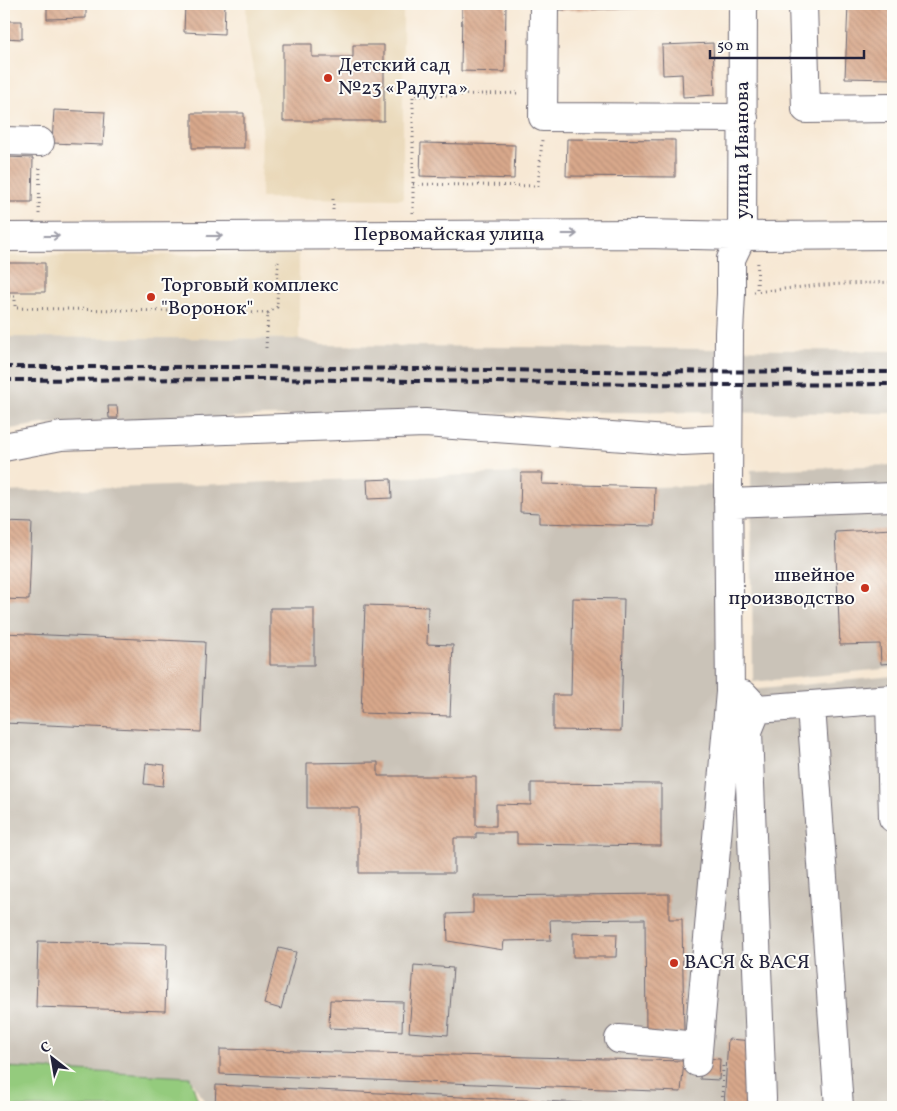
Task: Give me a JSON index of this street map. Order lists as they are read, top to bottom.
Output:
{
  "streets": {
    "street": ["улица Иванова", "Первомайская улица"]
  },
  "crossings": [
    ["улица Иванова", "Первомайская улица"]
  ],
  "places": [
    "Детский сад №23 «Радуга»",
    "Торговый комплекс \"Воронок\"",
    "швейное производство",
    "ВАСЯ & ВАСЯ"
  ],
  "scale_bar": "50 m",
  "north": "top left"
}
